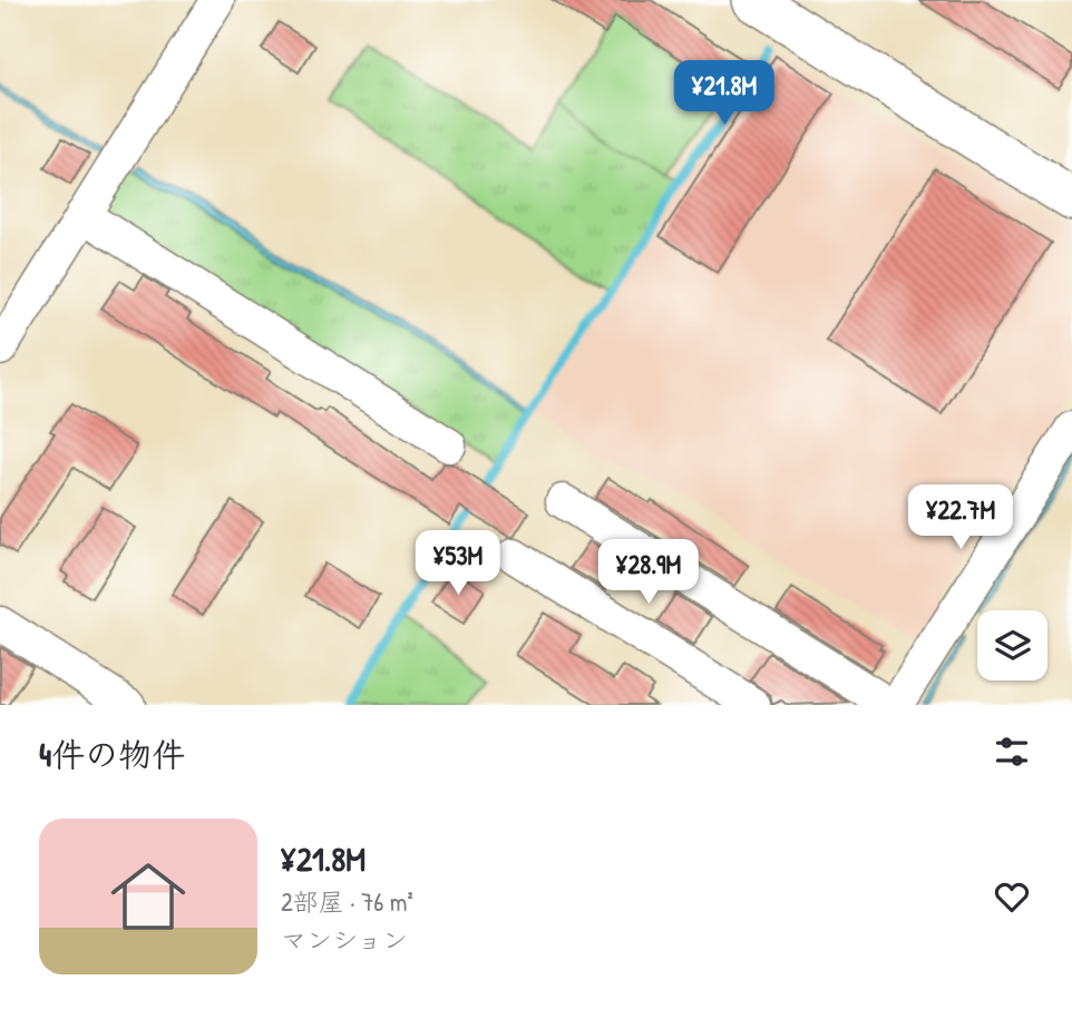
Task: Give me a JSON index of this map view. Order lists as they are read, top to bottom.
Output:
{
  "page": {
    "price": [
      "¥21.8M",
      "¥22.7M",
      "¥53M",
      "¥28.9M"
    ],
    "heading": "4件の物件",
    "list": [
      {
        "name": "¥21.8M",
        "note": "2部屋 · 76 m² · マンション"
      }
    ]
  }
}
